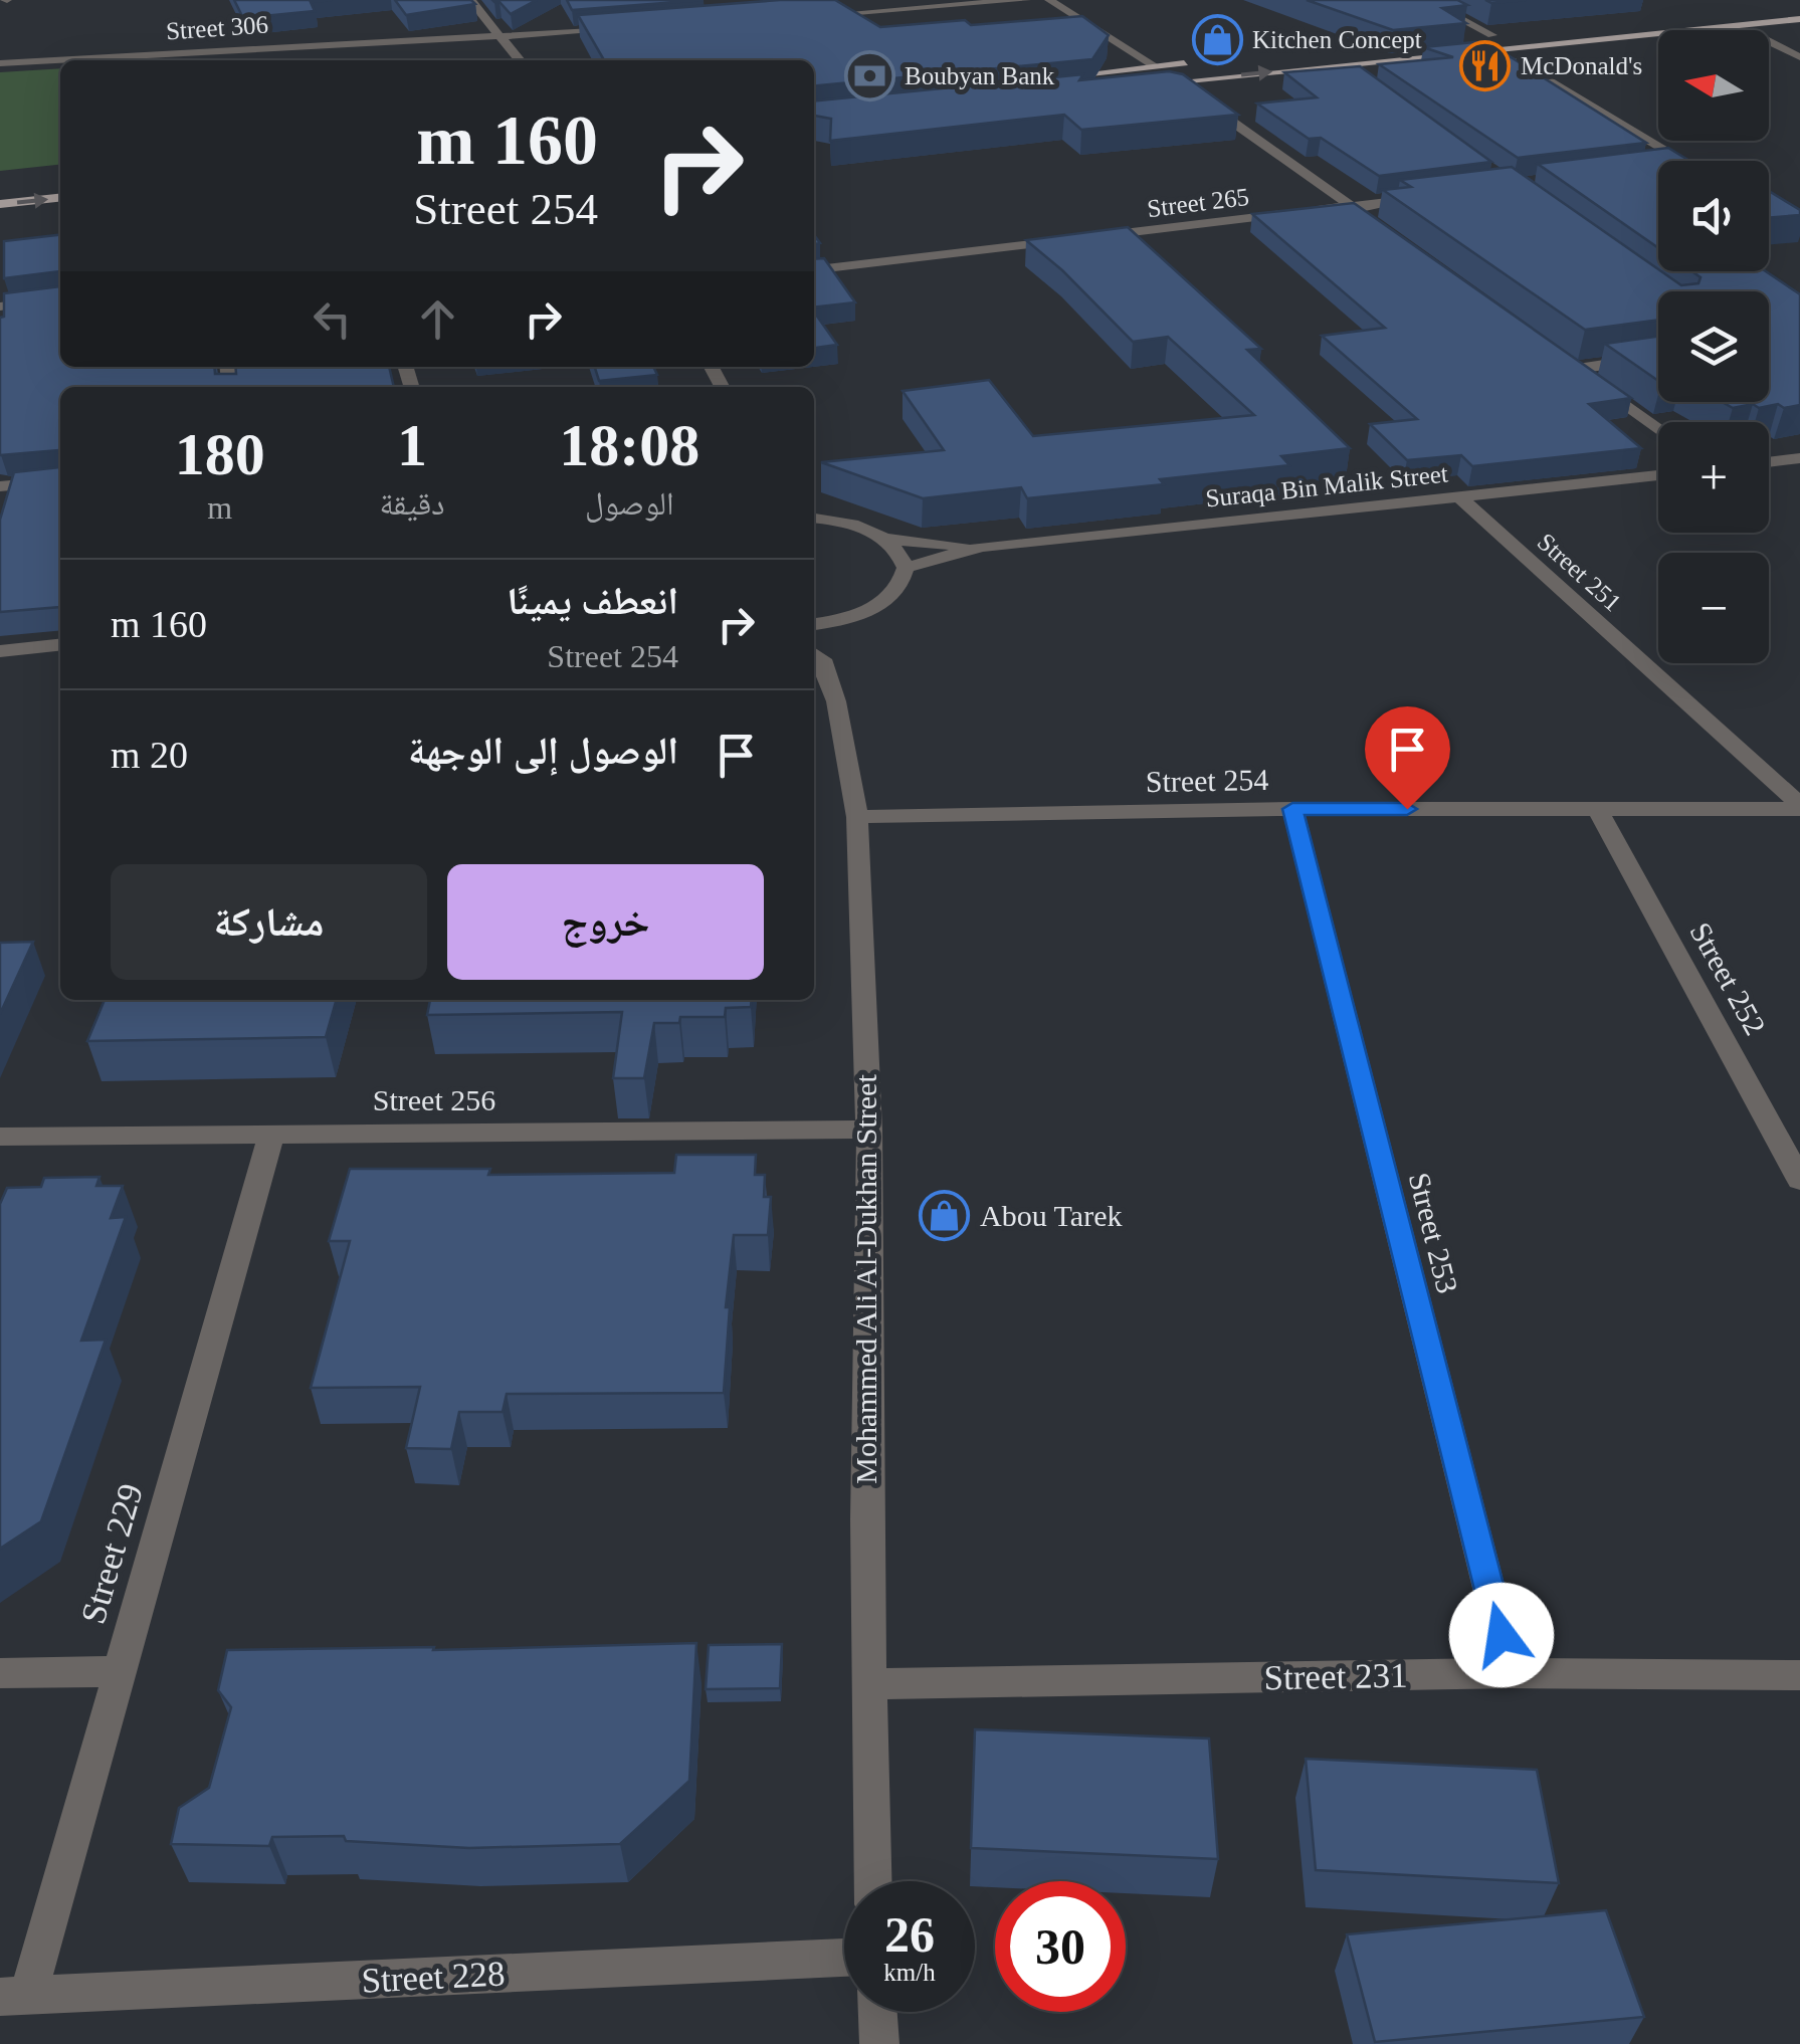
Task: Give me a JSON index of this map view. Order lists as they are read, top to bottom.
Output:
{
  "streets": {
    "street": [
      "Street 306",
      "Street 265",
      "Suraqa Bin Malik Street",
      "Street 251",
      "Street 254",
      "Street 252",
      "Street 256",
      "Street 253",
      "Mohammed Ali Al-Dukhan Street",
      "Street 229",
      "Street 231",
      "Street 228"
    ]
  },
  "crossings": [
    ["Suraqa Bin Malik Street", "Street 251"],
    ["Street 251", "Street 254"],
    ["Street 254", "Street 252"],
    ["Street 254", "Street 253"],
    ["Street 254", "Mohammed Ali Al-Dukhan Street"],
    ["Street 256", "Mohammed Ali Al-Dukhan Street"],
    ["Street 256", "Street 229"],
    ["Street 253", "Street 231"],
    ["Mohammed Ali Al-Dukhan Street", "Street 231"],
    ["Street 229", "Street 228"]
  ],
  "places": {
    "shop": ["Kitchen Concept", "Abou Tarek"],
    "restaurant": ["McDonald's"],
    "bank": ["Boubyan Bank"]
  },
  "north": "left",
  "page": {
    "map_buttons": ["+", "−"],
    "turn": ["160 m", "Street 254"],
    "eta": [
      "18:08",
      "الوصول",
      "1",
      "دقيقة",
      "180",
      "m"
    ],
    "list": [
      {
        "name": "انعطف يمينًا",
        "note": "Street 254",
        "value": "160 m"
      },
      {
        "name": "الوصول إلى الوجهة",
        "value": "20 m"
      }
    ],
    "buttons": ["خروج", "مشاركة"],
    "speed": "26 km/h",
    "limit": "30"
  }
}
